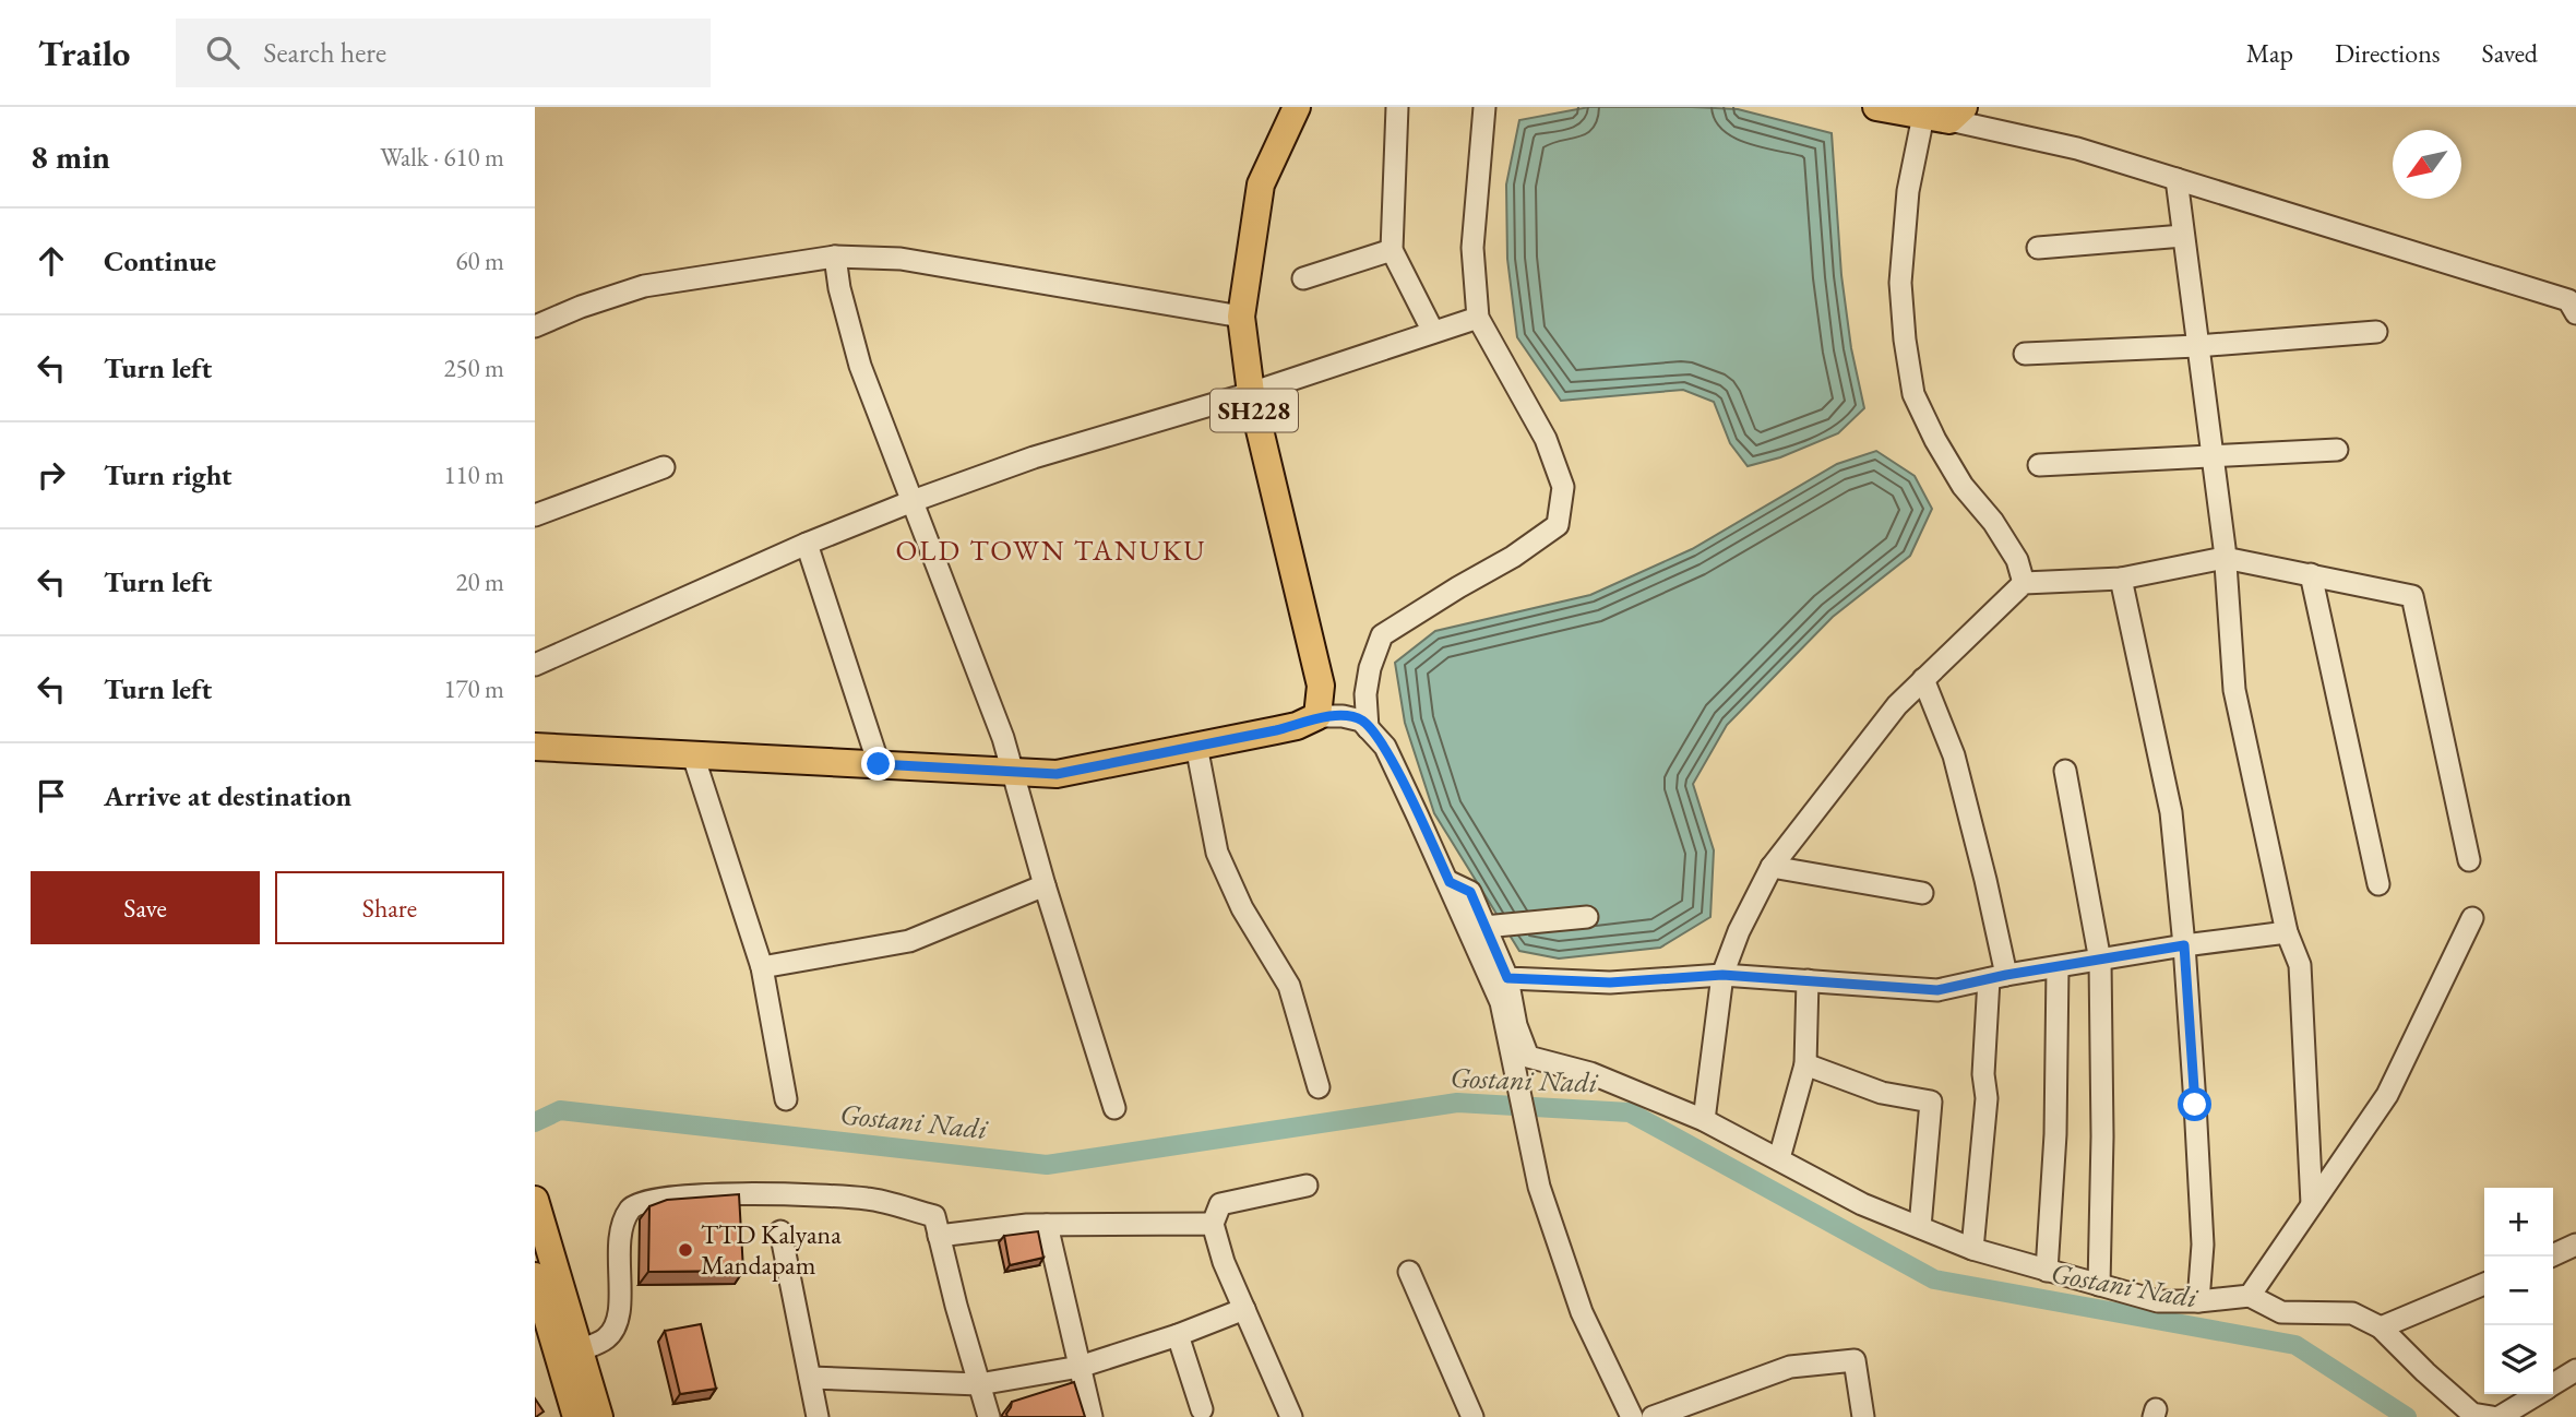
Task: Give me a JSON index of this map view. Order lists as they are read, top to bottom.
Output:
{
  "streets": {
    "main road": ["SH228"]
  },
  "districts": ["OLD TOWN TANUKU"],
  "water": ["Gostani Nadi"],
  "places": ["TTD Kalyana Mandapam"],
  "north": "bottom left",
  "page": {
    "header": "Trailo",
    "search": "Search here",
    "nav": ["Map", "Directions", "Saved"],
    "heading": ["8 min", "Walk · 610 m"],
    "list": [
      ["Continue", "60 m"],
      ["Turn left", "250 m"],
      ["Turn right", "110 m"],
      ["Turn left", "20 m"],
      ["Turn left", "170 m"],
      "Arrive at destination"
    ],
    "buttons": ["Save", "Share"],
    "map_buttons": ["+", "−"]
  }
}
